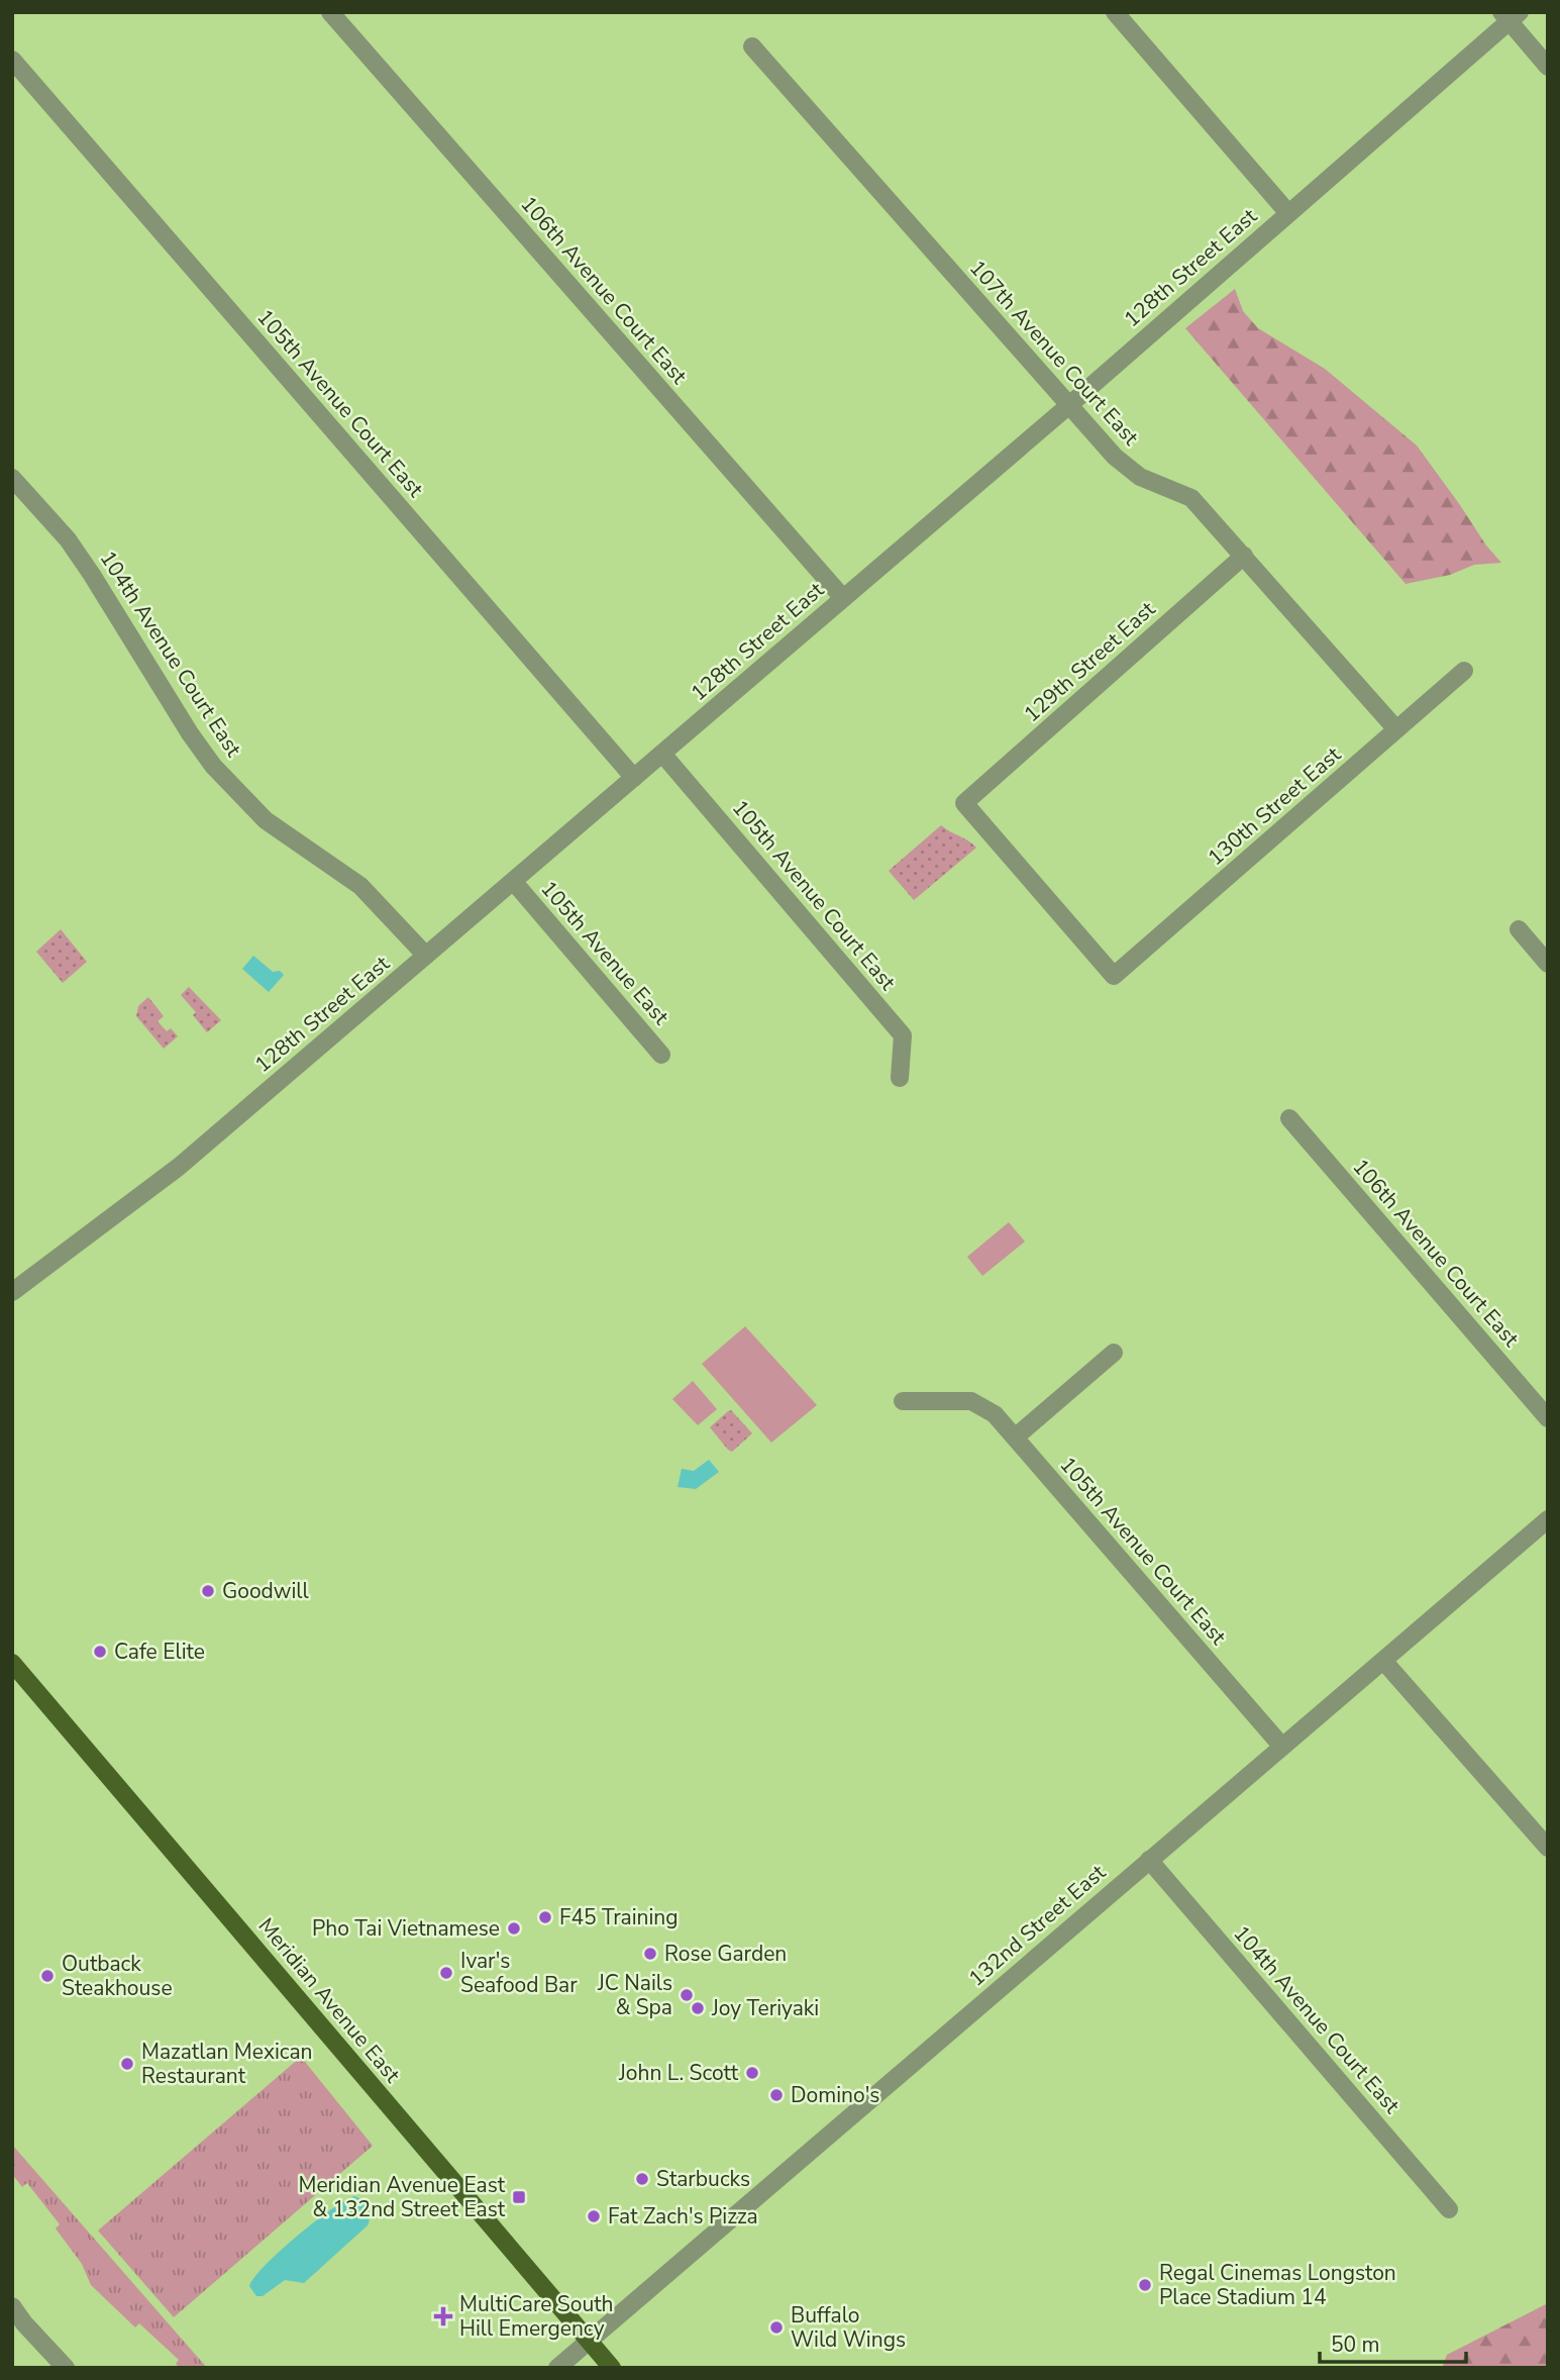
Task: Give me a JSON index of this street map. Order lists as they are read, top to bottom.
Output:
{
  "streets": {
    "main road": ["Meridian Avenue East"],
    "street": [
      "128th Street East",
      "106th Avenue Court East",
      "107th Avenue Court East",
      "105th Avenue Court East",
      "104th Avenue Court East",
      "129th Street East",
      "130th Street East",
      "105th Avenue East",
      "132nd Street East"
    ]
  },
  "crossings": [
    ["128th Street East", "106th Avenue Court East"],
    ["128th Street East", "107th Avenue Court East"],
    ["128th Street East", "105th Avenue Court East"],
    ["128th Street East", "104th Avenue Court East"],
    ["128th Street East", "105th Avenue East"],
    ["107th Avenue Court East", "129th Street East"],
    ["107th Avenue Court East", "130th Street East"],
    ["105th Avenue Court East", "132nd Street East"],
    ["104th Avenue Court East", "132nd Street East"],
    ["129th Street East", "130th Street East"],
    ["132nd Street East", "Meridian Avenue East"]
  ],
  "places": {
    "other": [
      "Goodwill",
      "Cafe Elite",
      "F45 Training",
      "Pho Tai Vietnamese",
      "Rose Garden",
      "Ivar's Seafood Bar",
      "Outback Steakhouse",
      "JC Nails & Spa",
      "Joy Teriyaki",
      "Mazatlan Mexican Restaurant",
      "John L. Scott",
      "Domino's",
      "Starbucks",
      "Fat Zach's Pizza",
      "Regal Cinemas Longston Place Stadium 14",
      "Buffalo Wild Wings"
    ],
    "transit": ["Meridian Avenue East & 132nd Street East"],
    "health": ["MultiCare South Hill Emergency"]
  },
  "scale_bar": "50 m"
}
